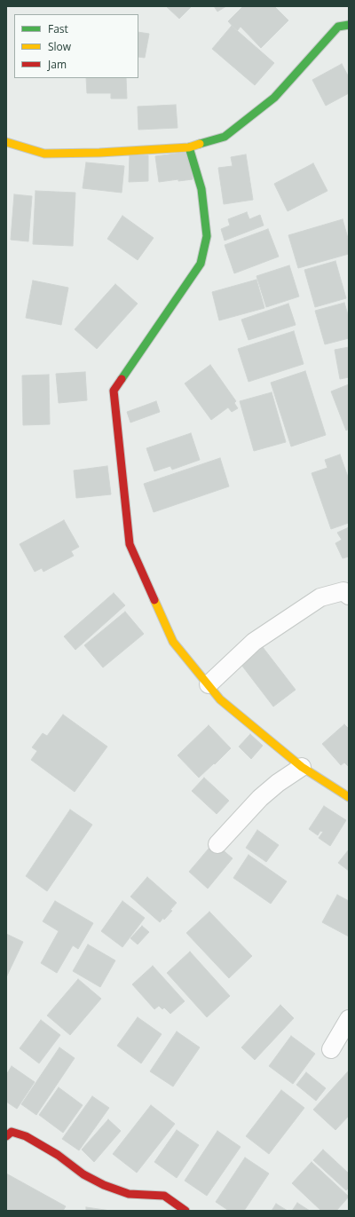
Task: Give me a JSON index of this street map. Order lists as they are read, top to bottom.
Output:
{
  "legend": ["Fast", "Slow", "Jam"]
}
